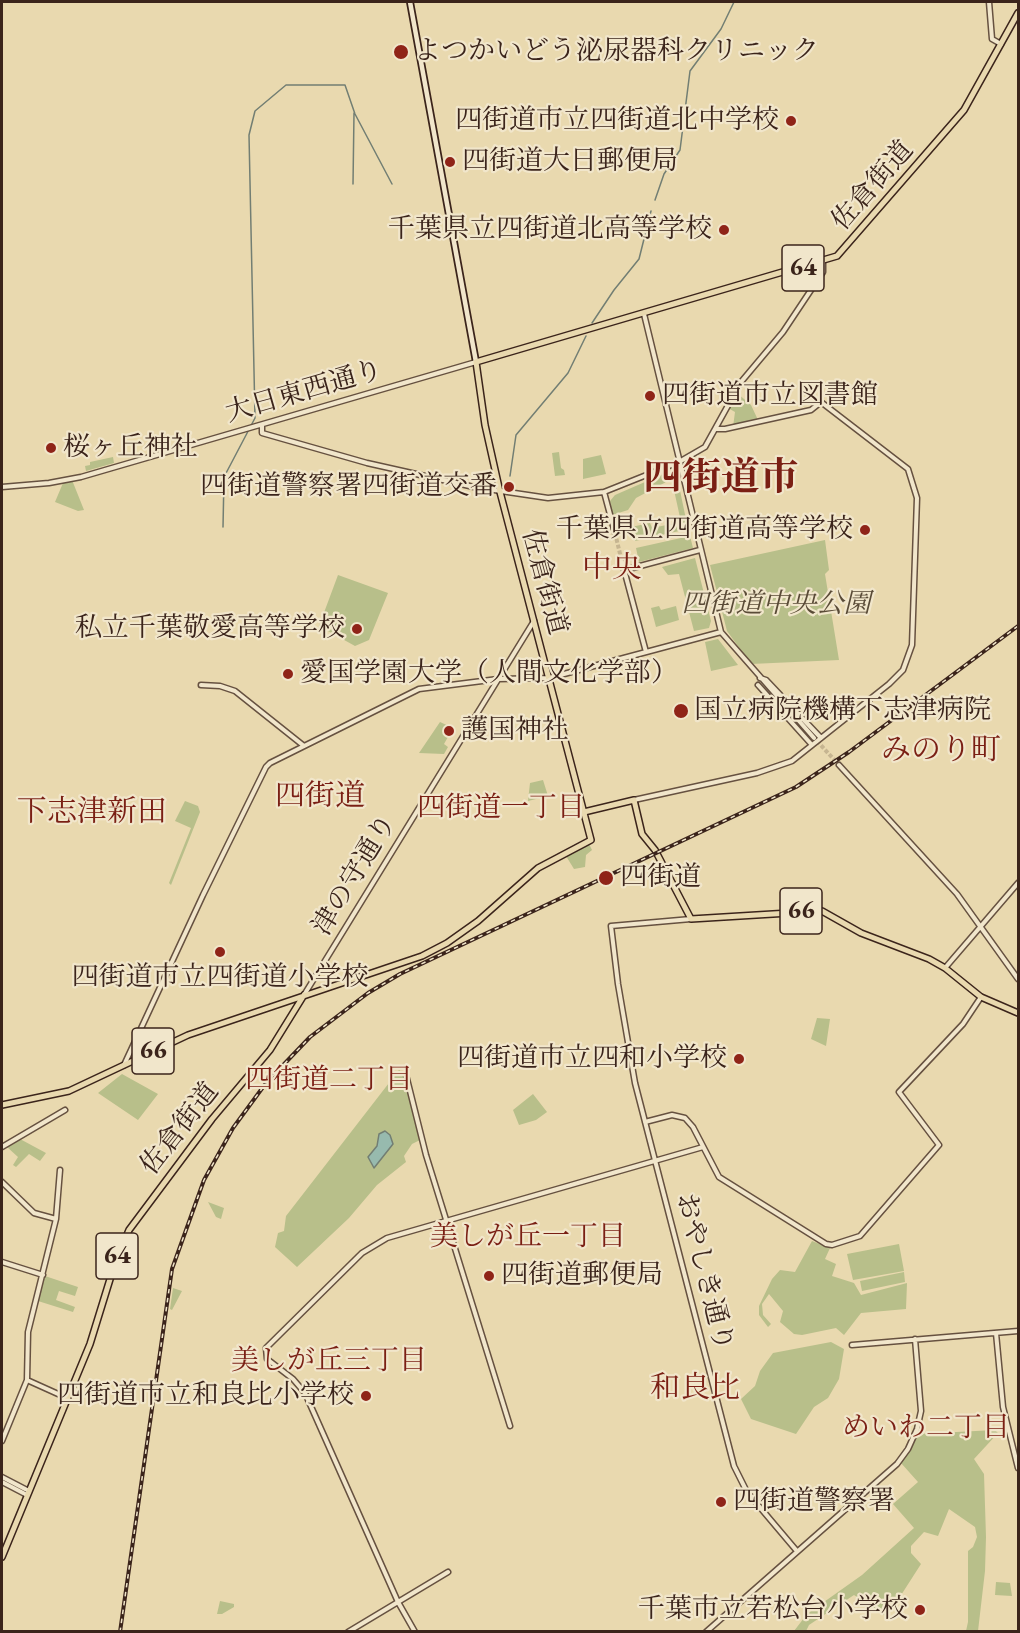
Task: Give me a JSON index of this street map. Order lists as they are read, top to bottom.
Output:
{
  "streets": {
    "main road": ["佐倉街道", "64", "66"],
    "street": ["大日東西通り", "津の守通り", "おやしき通り"]
  },
  "crossings": [
    ["佐倉街道", "大日東西通り"],
    ["佐倉街道", "津の守通り"],
    ["佐倉街道", "66"],
    ["津の守通り", "66"],
    ["66", "おやしき通り"]
  ],
  "districts": [
    "四街道市",
    "中央",
    "みのり町",
    "四街道",
    "四街道一丁目",
    "下志津新田",
    "四街道二丁目",
    "美しが丘一丁目",
    "美しが丘三丁目",
    "和良比",
    "めいわ二丁目"
  ],
  "parks": ["四街道中央公園"],
  "places": [
    "よつかいどう泌尿器科クリニック",
    "四街道市立四街道北中学校",
    "四街道大日郵便局",
    "千葉県立四街道北高等学校",
    "四街道市立図書館",
    "桜ヶ丘神社",
    "四街道警察署四街道交番",
    "千葉県立四街道高等学校",
    "私立千葉敬愛高等学校",
    "愛国学園大学（人間文化学部）",
    "国立病院機構下志津病院",
    "護国神社",
    "四街道",
    "四街道市立四街道小学校",
    "四街道市立四和小学校",
    "四街道郵便局",
    "四街道市立和良比小学校",
    "四街道警察署",
    "千葉市立若松台小学校"
  ]
}
